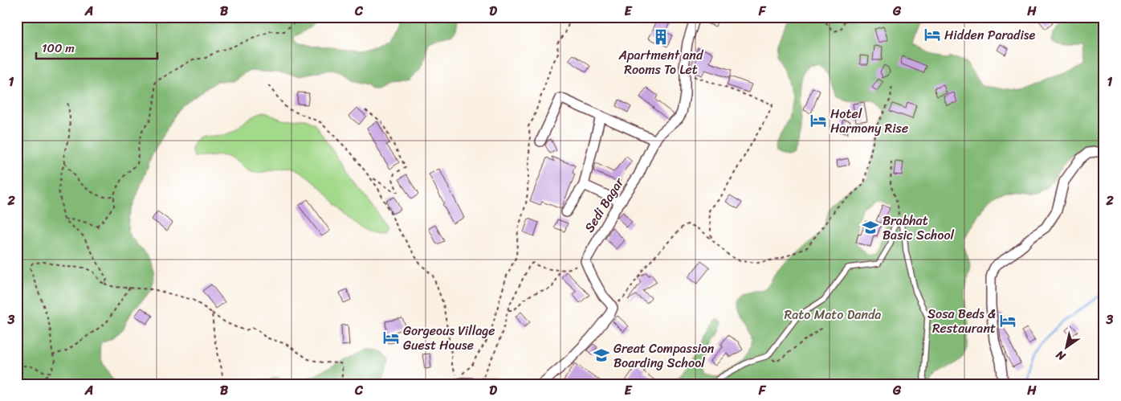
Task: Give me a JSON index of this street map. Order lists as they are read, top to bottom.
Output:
{
  "streets": {
    "street": ["Sedi Bagar"]
  },
  "parks": ["Rato Mato Danda"],
  "places": {
    "hotel": [
      "Hidden Paradise",
      "Hotel Harmony Rise",
      "Sosa Beds & Restaurant",
      "Gorgeous Village Guest House"
    ],
    "building": ["Apartment and Rooms To Let"],
    "school or university": ["Brabhat Basic School", "Great Compassion Boarding School"]
  },
  "scale_bar": "100 m",
  "north": "bottom left",
  "grid": {
    "columns": [
      "A",
      "B",
      "C",
      "D",
      "E",
      "F",
      "G",
      "H"
    ],
    "rows": ["1", "2", "3"]
  }
}
